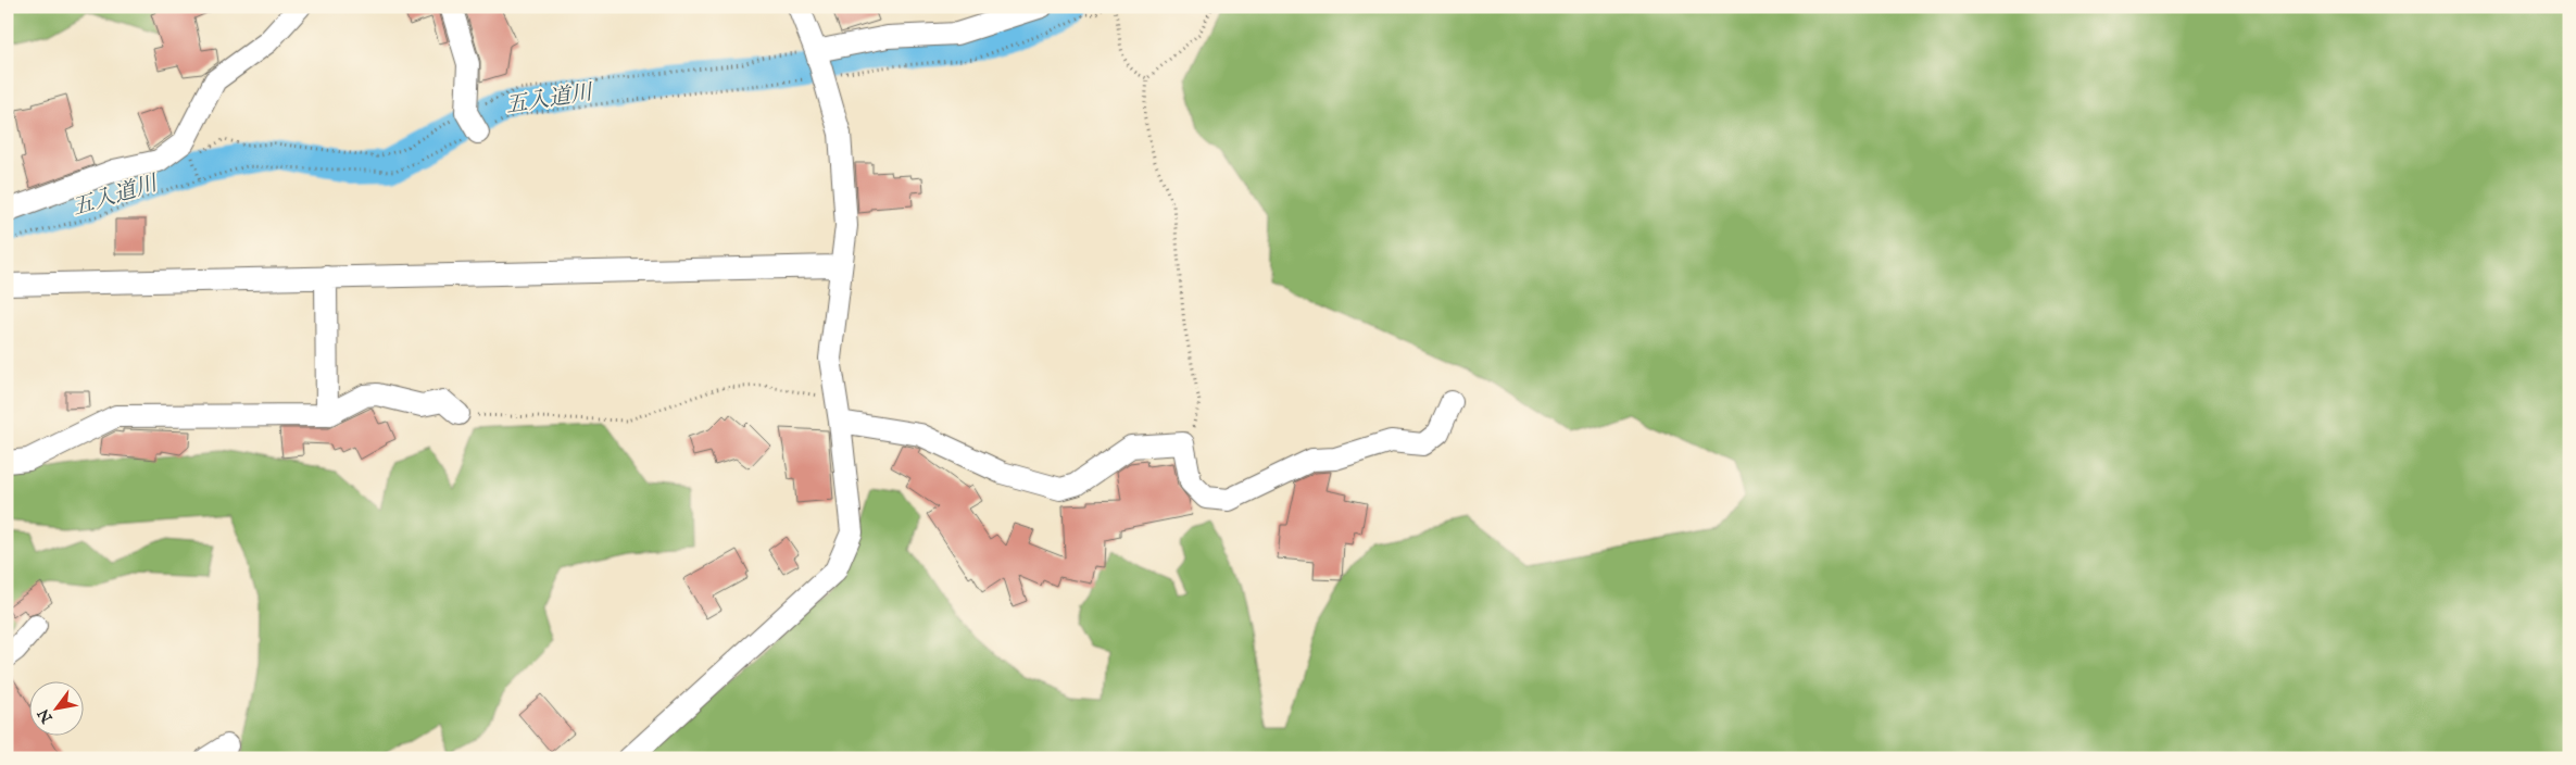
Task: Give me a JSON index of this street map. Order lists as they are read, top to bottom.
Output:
{
  "water": ["五入道川"],
  "north": "bottom left"
}
